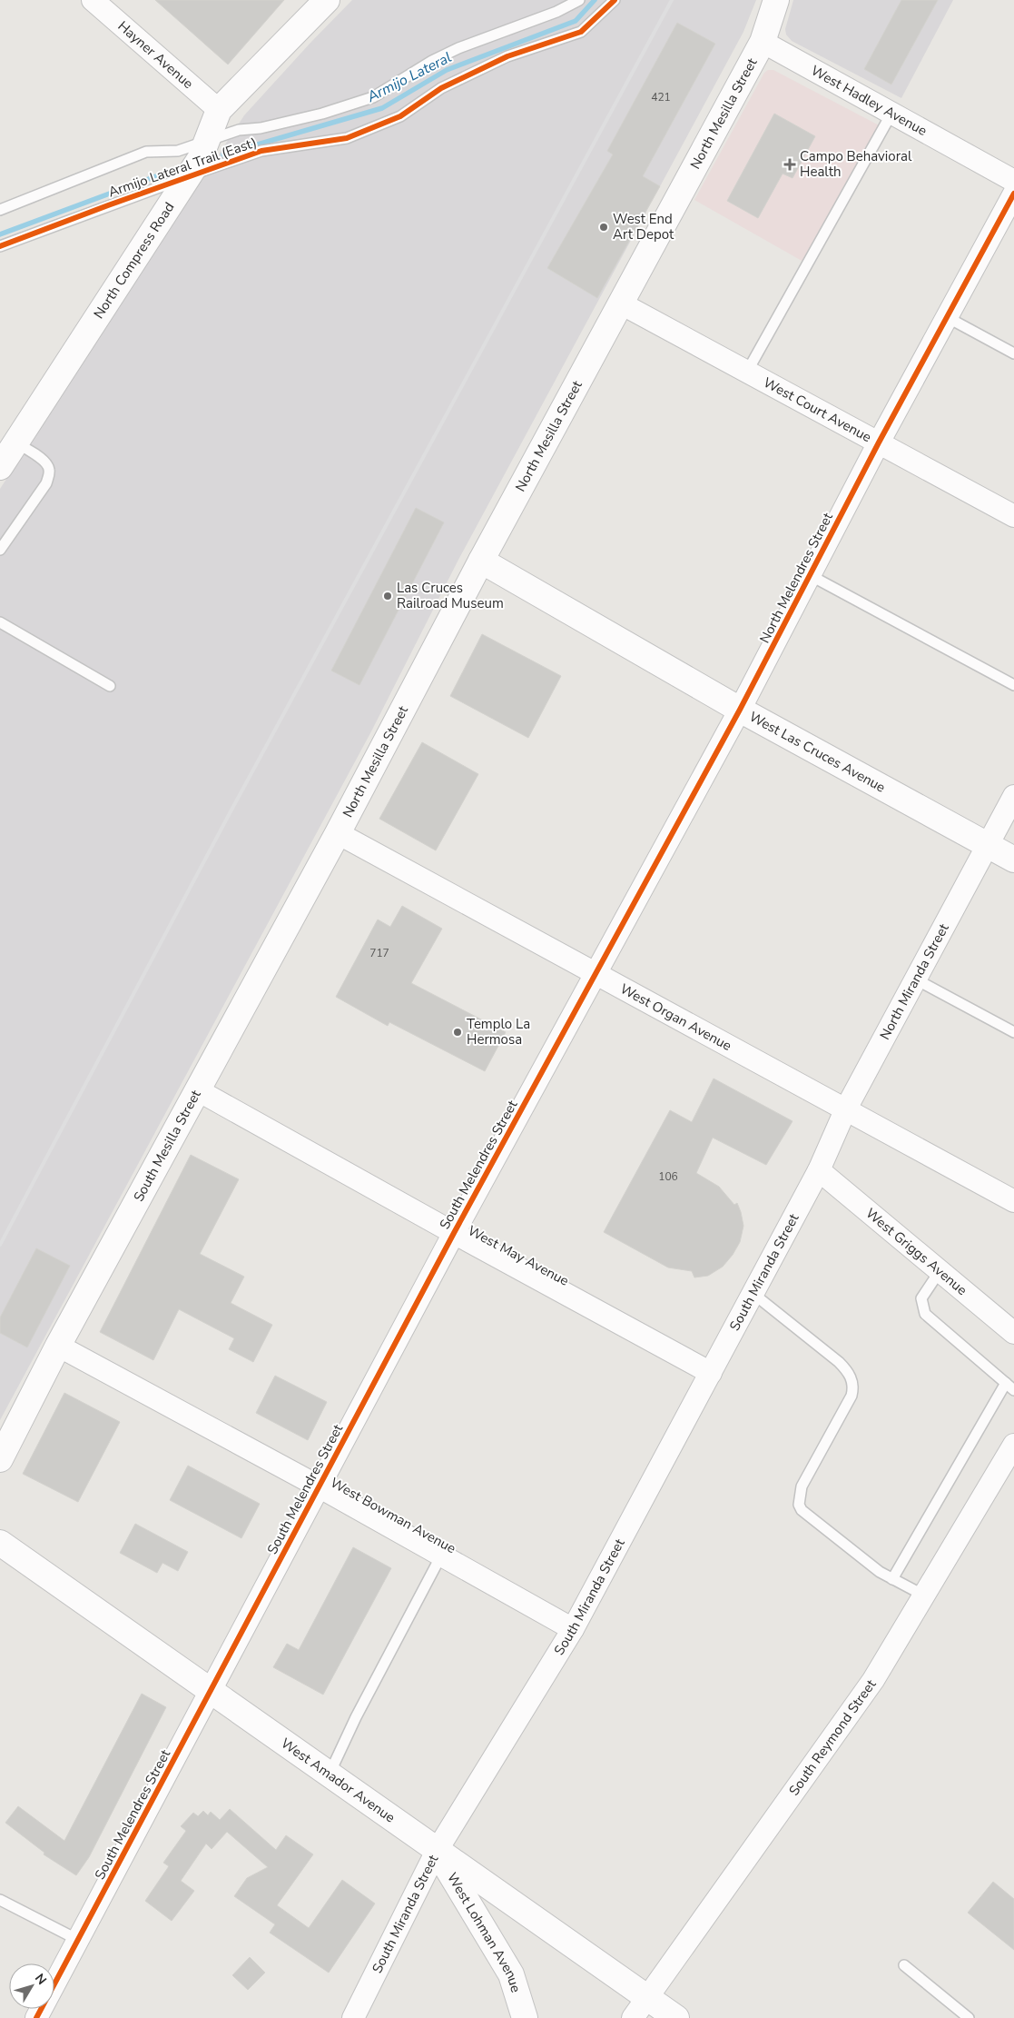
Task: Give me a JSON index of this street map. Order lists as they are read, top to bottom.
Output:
{
  "streets": {
    "street": [
      "Hayner Avenue",
      "West Hadley Avenue",
      "North Mesilla Street",
      "North Compress Road",
      "West Court Avenue",
      "North Melendres Street",
      "West Las Cruces Avenue",
      "North Miranda Street",
      "West Organ Avenue",
      "South Mesilla Street",
      "South Melendres Street",
      "West Griggs Avenue",
      "West May Avenue",
      "South Miranda Street",
      "West Bowman Avenue",
      "South Reymond Street",
      "West Amador Avenue",
      "West Lohman Avenue"
    ],
    "lane": ["Armijo Lateral Trail (East)"]
  },
  "crossings": [
    ["Hayner Avenue", "North Compress Road"],
    ["West Hadley Avenue", "North Mesilla Street"],
    ["North Mesilla Street", "West Court Avenue"],
    ["North Mesilla Street", "West Las Cruces Avenue"],
    ["North Mesilla Street", "West Organ Avenue"],
    ["North Mesilla Street", "South Mesilla Street"],
    ["Armijo Lateral Trail (East)", "North Compress Road"],
    ["West Court Avenue", "North Melendres Street"],
    ["North Melendres Street", "West Las Cruces Avenue"],
    ["North Melendres Street", "West Organ Avenue"],
    ["North Melendres Street", "South Melendres Street"],
    ["West Las Cruces Avenue", "North Miranda Street"],
    ["North Miranda Street", "West Organ Avenue"],
    ["North Miranda Street", "West Griggs Avenue"],
    ["North Miranda Street", "South Miranda Street"],
    ["West Organ Avenue", "South Mesilla Street"],
    ["West Organ Avenue", "South Melendres Street"],
    ["South Mesilla Street", "West May Avenue"],
    ["South Mesilla Street", "West Bowman Avenue"],
    ["South Melendres Street", "West May Avenue"],
    ["South Melendres Street", "West Bowman Avenue"],
    ["South Melendres Street", "West Amador Avenue"],
    ["West Griggs Avenue", "South Miranda Street"],
    ["West May Avenue", "South Miranda Street"],
    ["South Miranda Street", "West Bowman Avenue"],
    ["South Miranda Street", "West Amador Avenue"],
    ["South Miranda Street", "West Lohman Avenue"],
    ["South Reymond Street", "West Amador Avenue"],
    ["West Amador Avenue", "West Lohman Avenue"]
  ],
  "water": ["Armijo Lateral"],
  "places": {
    "health": ["Campo Behavioral Health"],
    "other": ["West End Art Depot", "Las Cruces Railroad Museum", "Templo La Hermosa"]
  },
  "house_numbers": ["421", "717", "106"],
  "north": "top right"
}
